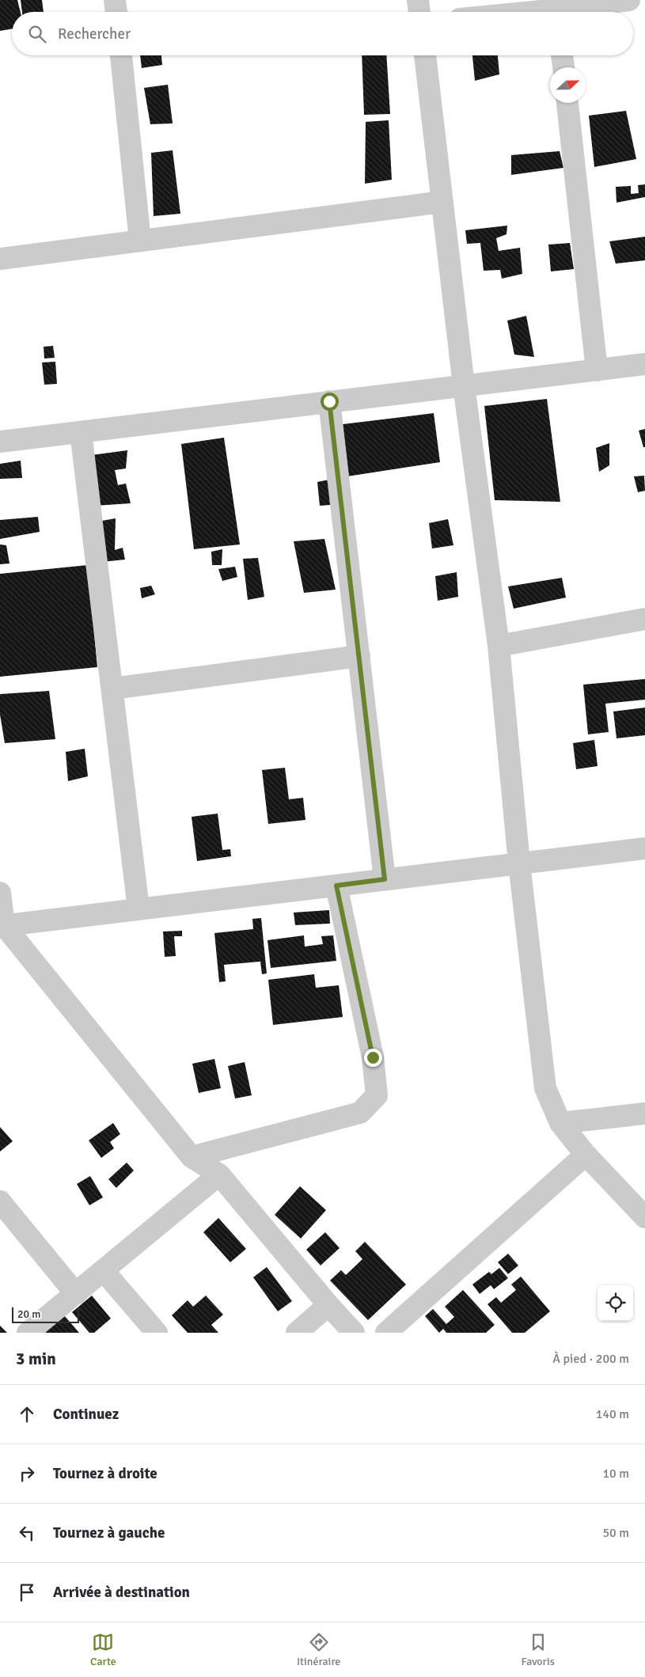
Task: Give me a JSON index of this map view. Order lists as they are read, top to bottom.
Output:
{
  "scale_bar": "20 m",
  "north": "right",
  "page": {
    "search": "Rechercher",
    "scale": "20 m",
    "heading": ["3 min", "À pied · 200 m"],
    "list": [
      ["Continuez", "140 m"],
      ["Tournez à droite", "10 m"],
      ["Tournez à gauche", "50 m"],
      "Arrivée à destination"
    ],
    "nav": ["Carte", "Itinéraire", "Favoris"]
  }
}
